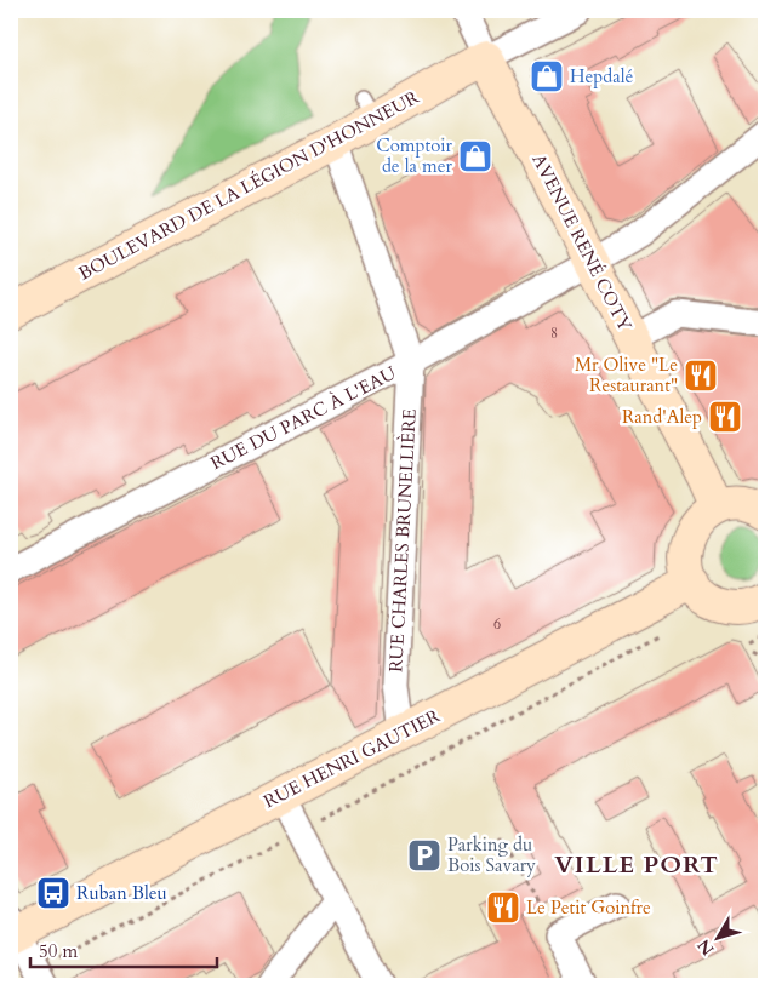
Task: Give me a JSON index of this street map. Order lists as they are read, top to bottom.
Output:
{
  "streets": {
    "main road": ["BOULEVARD DE LA LÉGION D'HONNEUR", "AVENUE RENÉ COTY", "RUE HENRI GAUTIER"],
    "street": ["RUE DU PARC À L'EAU", "RUE CHARLES BRUNELLIÈRE"]
  },
  "crossings": [
    ["BOULEVARD DE LA LÉGION D'HONNEUR", "AVENUE RENÉ COTY"],
    ["BOULEVARD DE LA LÉGION D'HONNEUR", "RUE CHARLES BRUNELLIÈRE"],
    ["AVENUE RENÉ COTY", "RUE DU PARC À L'EAU"],
    ["RUE DU PARC À L'EAU", "RUE CHARLES BRUNELLIÈRE"],
    ["RUE CHARLES BRUNELLIÈRE", "RUE HENRI GAUTIER"]
  ],
  "districts": ["VILLE PORT"],
  "places": {
    "shop": ["Hepdalé", "Comptoir de la mer"],
    "restaurant": ["Mr Olive \"Le Restaurant\"", "Rand'Alep", "Le Petit Goinfre"],
    "parking": ["Parking du Bois Savary"],
    "bus stop": ["Ruban Bleu"]
  },
  "house_numbers": ["8", "6"],
  "scale_bar": "50 m",
  "north": "bottom left"
}
